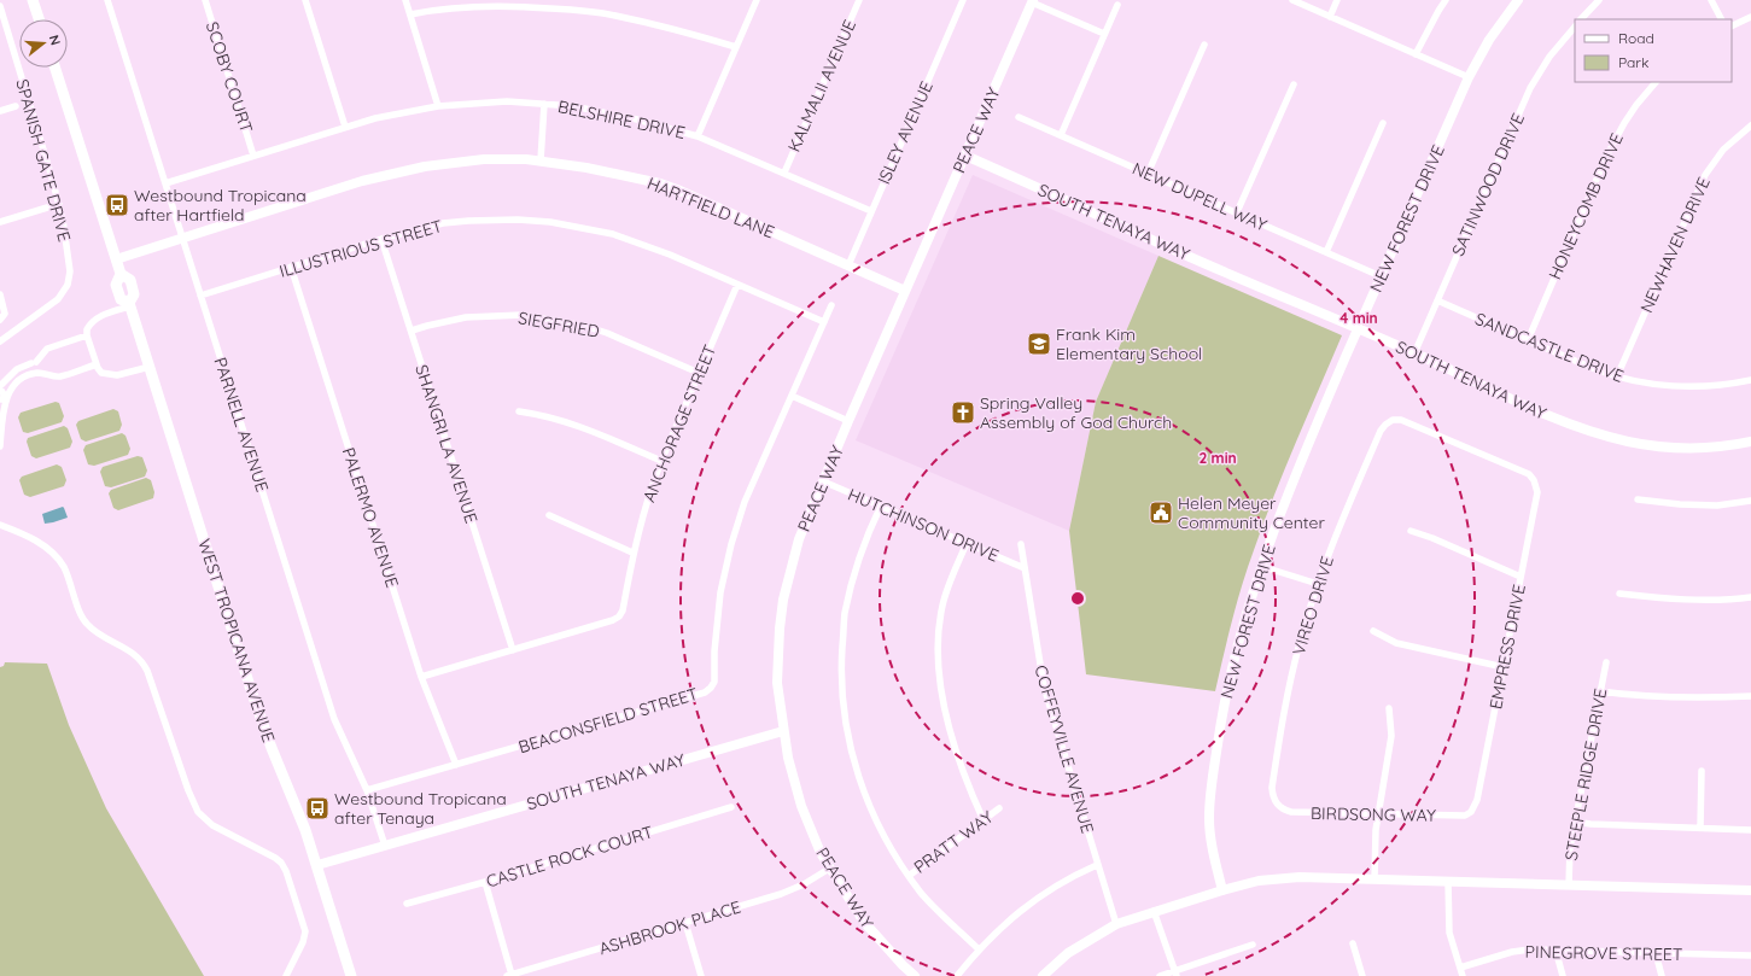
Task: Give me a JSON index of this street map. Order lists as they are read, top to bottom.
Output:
{
  "streets": {
    "main road": ["WEST TROPICANA AVENUE"],
    "street": [
      "SCOBY COURT",
      "KALMALII AVENUE",
      "BELSHIRE DRIVE",
      "PEACE WAY",
      "ISLEY AVENUE",
      "SPANISH GATE DRIVE",
      "SATINWOOD DRIVE",
      "NEW DUPELL WAY",
      "HONEYCOMB DRIVE",
      "HARTFIELD LANE",
      "NEW FOREST DRIVE",
      "SOUTH TENAYA WAY",
      "NEWHAVEN DRIVE",
      "ILLUSTRIOUS STREET",
      "SIEGFRIED",
      "SANDCASTLE DRIVE",
      "ANCHORAGE STREET",
      "PARNELL AVENUE",
      "SHANGRI LA AVENUE",
      "PALERMO AVENUE",
      "HUTCHINSON DRIVE",
      "VIREO DRIVE",
      "EMPRESS DRIVE",
      "BEACONSFIELD STREET",
      "COFFEYVILLE AVENUE",
      "STEEPLE RIDGE DRIVE",
      "BIRDSONG WAY",
      "PRATT WAY",
      "CASTLE ROCK COURT",
      "ASHBROOK PLACE",
      "PINEGROVE STREET"
    ]
  },
  "crossings": [
    ["SCOBY COURT", "BELSHIRE DRIVE"],
    ["KALMALII AVENUE", "BELSHIRE DRIVE"],
    ["BELSHIRE DRIVE", "ISLEY AVENUE"],
    ["BELSHIRE DRIVE", "PARNELL AVENUE"],
    ["PEACE WAY", "HARTFIELD LANE"],
    ["PEACE WAY", "SOUTH TENAYA WAY"],
    ["PEACE WAY", "HUTCHINSON DRIVE"],
    ["PEACE WAY", "ASHBROOK PLACE"],
    ["ISLEY AVENUE", "HARTFIELD LANE"],
    ["SATINWOOD DRIVE", "SOUTH TENAYA WAY"],
    ["SATINWOOD DRIVE", "SANDCASTLE DRIVE"],
    ["NEW DUPELL WAY", "NEW FOREST DRIVE"],
    ["HONEYCOMB DRIVE", "SANDCASTLE DRIVE"],
    ["HARTFIELD LANE", "PARNELL AVENUE"],
    ["HARTFIELD LANE", "WEST TROPICANA AVENUE"],
    ["NEW FOREST DRIVE", "SOUTH TENAYA WAY"],
    ["SOUTH TENAYA WAY", "PARNELL AVENUE"],
    ["SOUTH TENAYA WAY", "WEST TROPICANA AVENUE"],
    ["NEWHAVEN DRIVE", "SANDCASTLE DRIVE"],
    ["ILLUSTRIOUS STREET", "ANCHORAGE STREET"],
    ["ILLUSTRIOUS STREET", "PARNELL AVENUE"],
    ["ILLUSTRIOUS STREET", "SHANGRI LA AVENUE"],
    ["ILLUSTRIOUS STREET", "PALERMO AVENUE"],
    ["ILLUSTRIOUS STREET", "BEACONSFIELD STREET"],
    ["SIEGFRIED", "ANCHORAGE STREET"],
    ["SIEGFRIED", "SHANGRI LA AVENUE"],
    ["ANCHORAGE STREET", "SHANGRI LA AVENUE"],
    ["ANCHORAGE STREET", "PALERMO AVENUE"],
    ["PARNELL AVENUE", "BEACONSFIELD STREET"],
    ["PALERMO AVENUE", "BEACONSFIELD STREET"],
    ["HUTCHINSON DRIVE", "COFFEYVILLE AVENUE"],
    ["VIREO DRIVE", "EMPRESS DRIVE"],
    ["VIREO DRIVE", "BIRDSONG WAY"],
    ["EMPRESS DRIVE", "BIRDSONG WAY"]
  ],
  "places": {
    "bus stop": ["Westbound Tropicana after Hartfield", "Westbound Tropicana after Tenaya"],
    "school or university": ["Frank Kim Elementary School"],
    "church": ["Spring Valley Assembly of God Church"],
    "public building": ["Helen Meyer Community Center"]
  },
  "legend": ["Road", "Park"],
  "north": "right",
  "rings": ["4 min", "2 min"]
}
